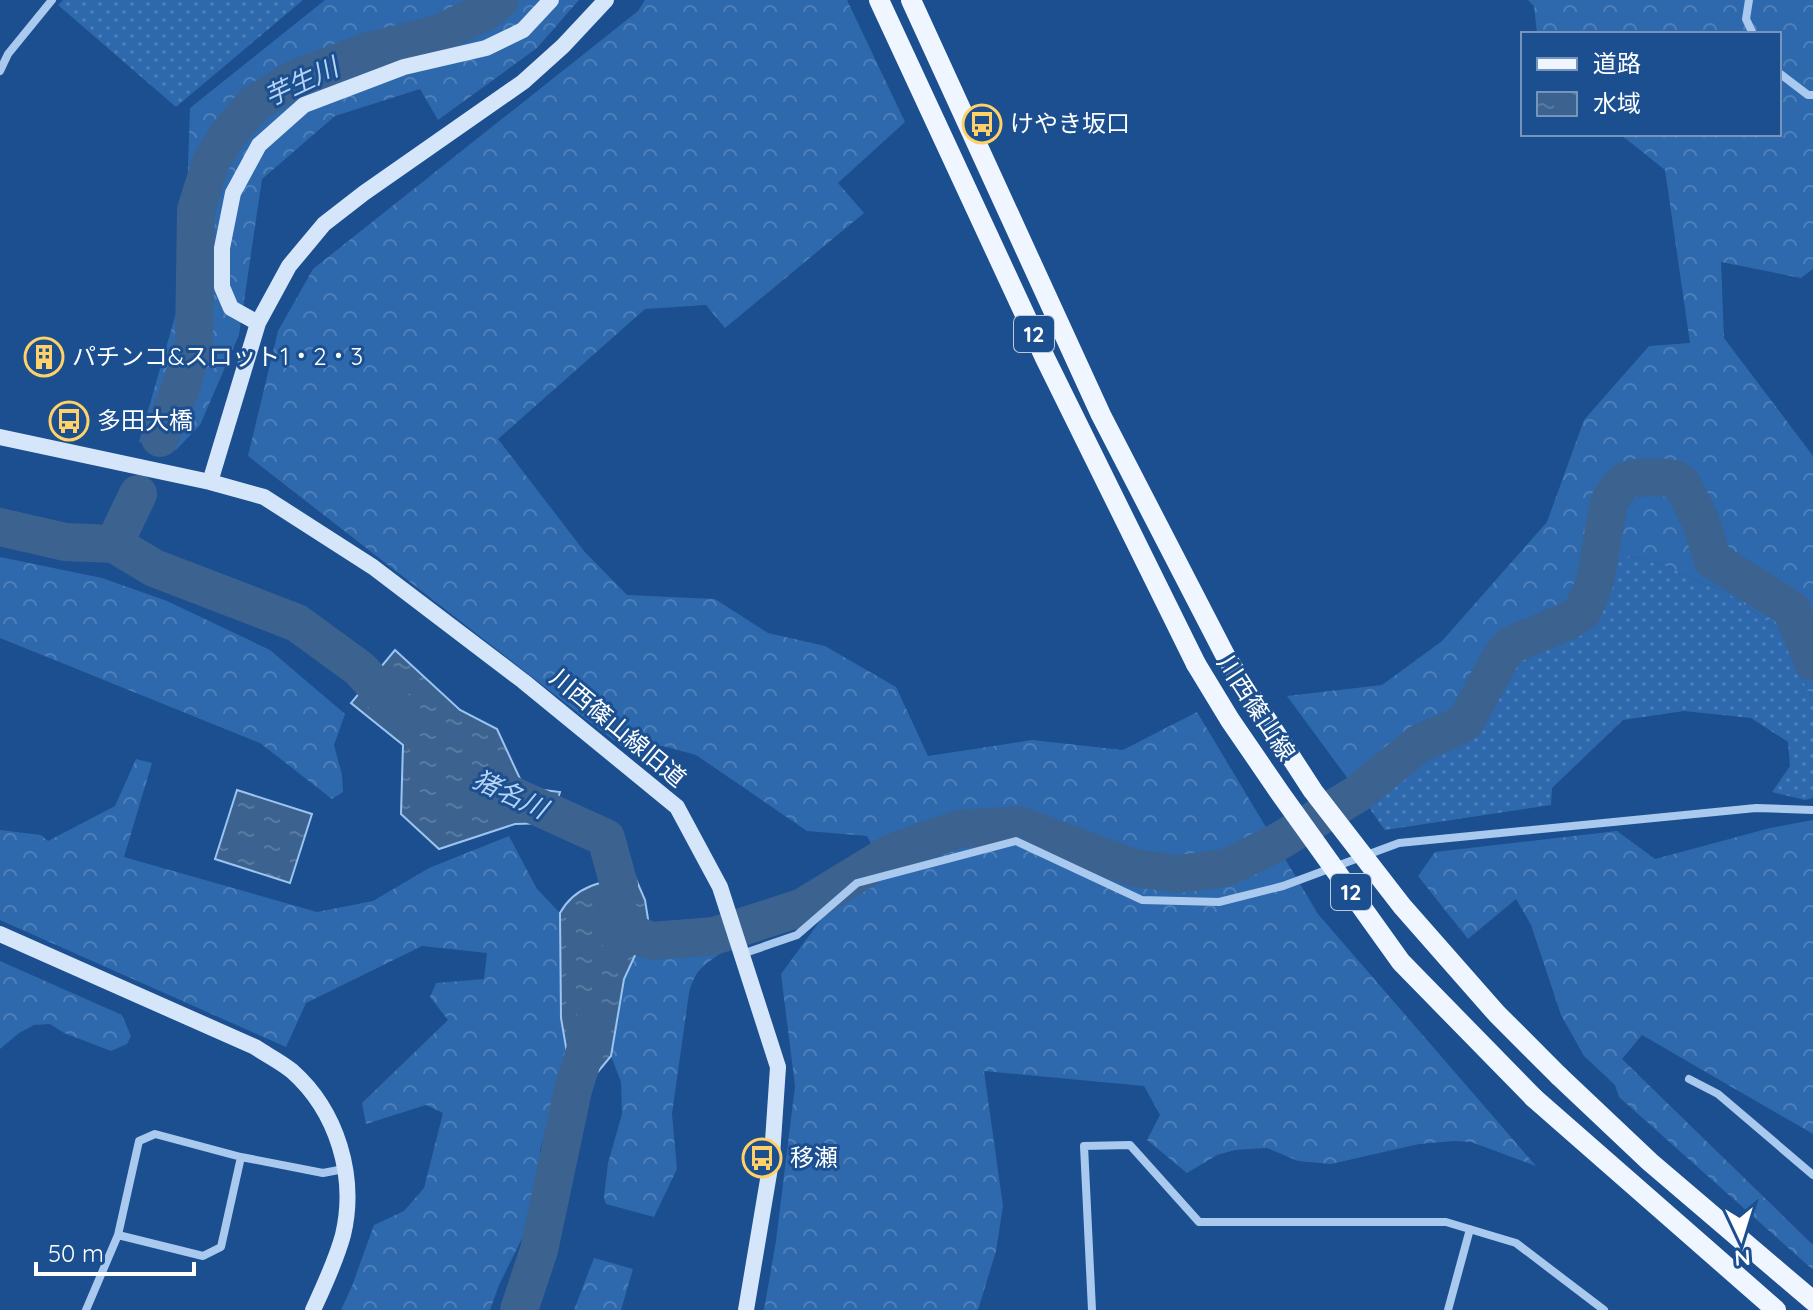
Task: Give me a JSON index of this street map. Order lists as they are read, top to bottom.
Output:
{
  "streets": {
    "main road": ["12", "川西篠山線"],
    "street": ["川西篠山線旧道"]
  },
  "water": ["芋生川", "猪名川"],
  "places": {
    "bus stop": ["けやき坂口", "多田大橋", "移瀬"],
    "building": ["パチンコ&スロット1・2・3"]
  },
  "legend": ["道路", "水域"],
  "scale_bar": "50 m",
  "north": "bottom"
}
